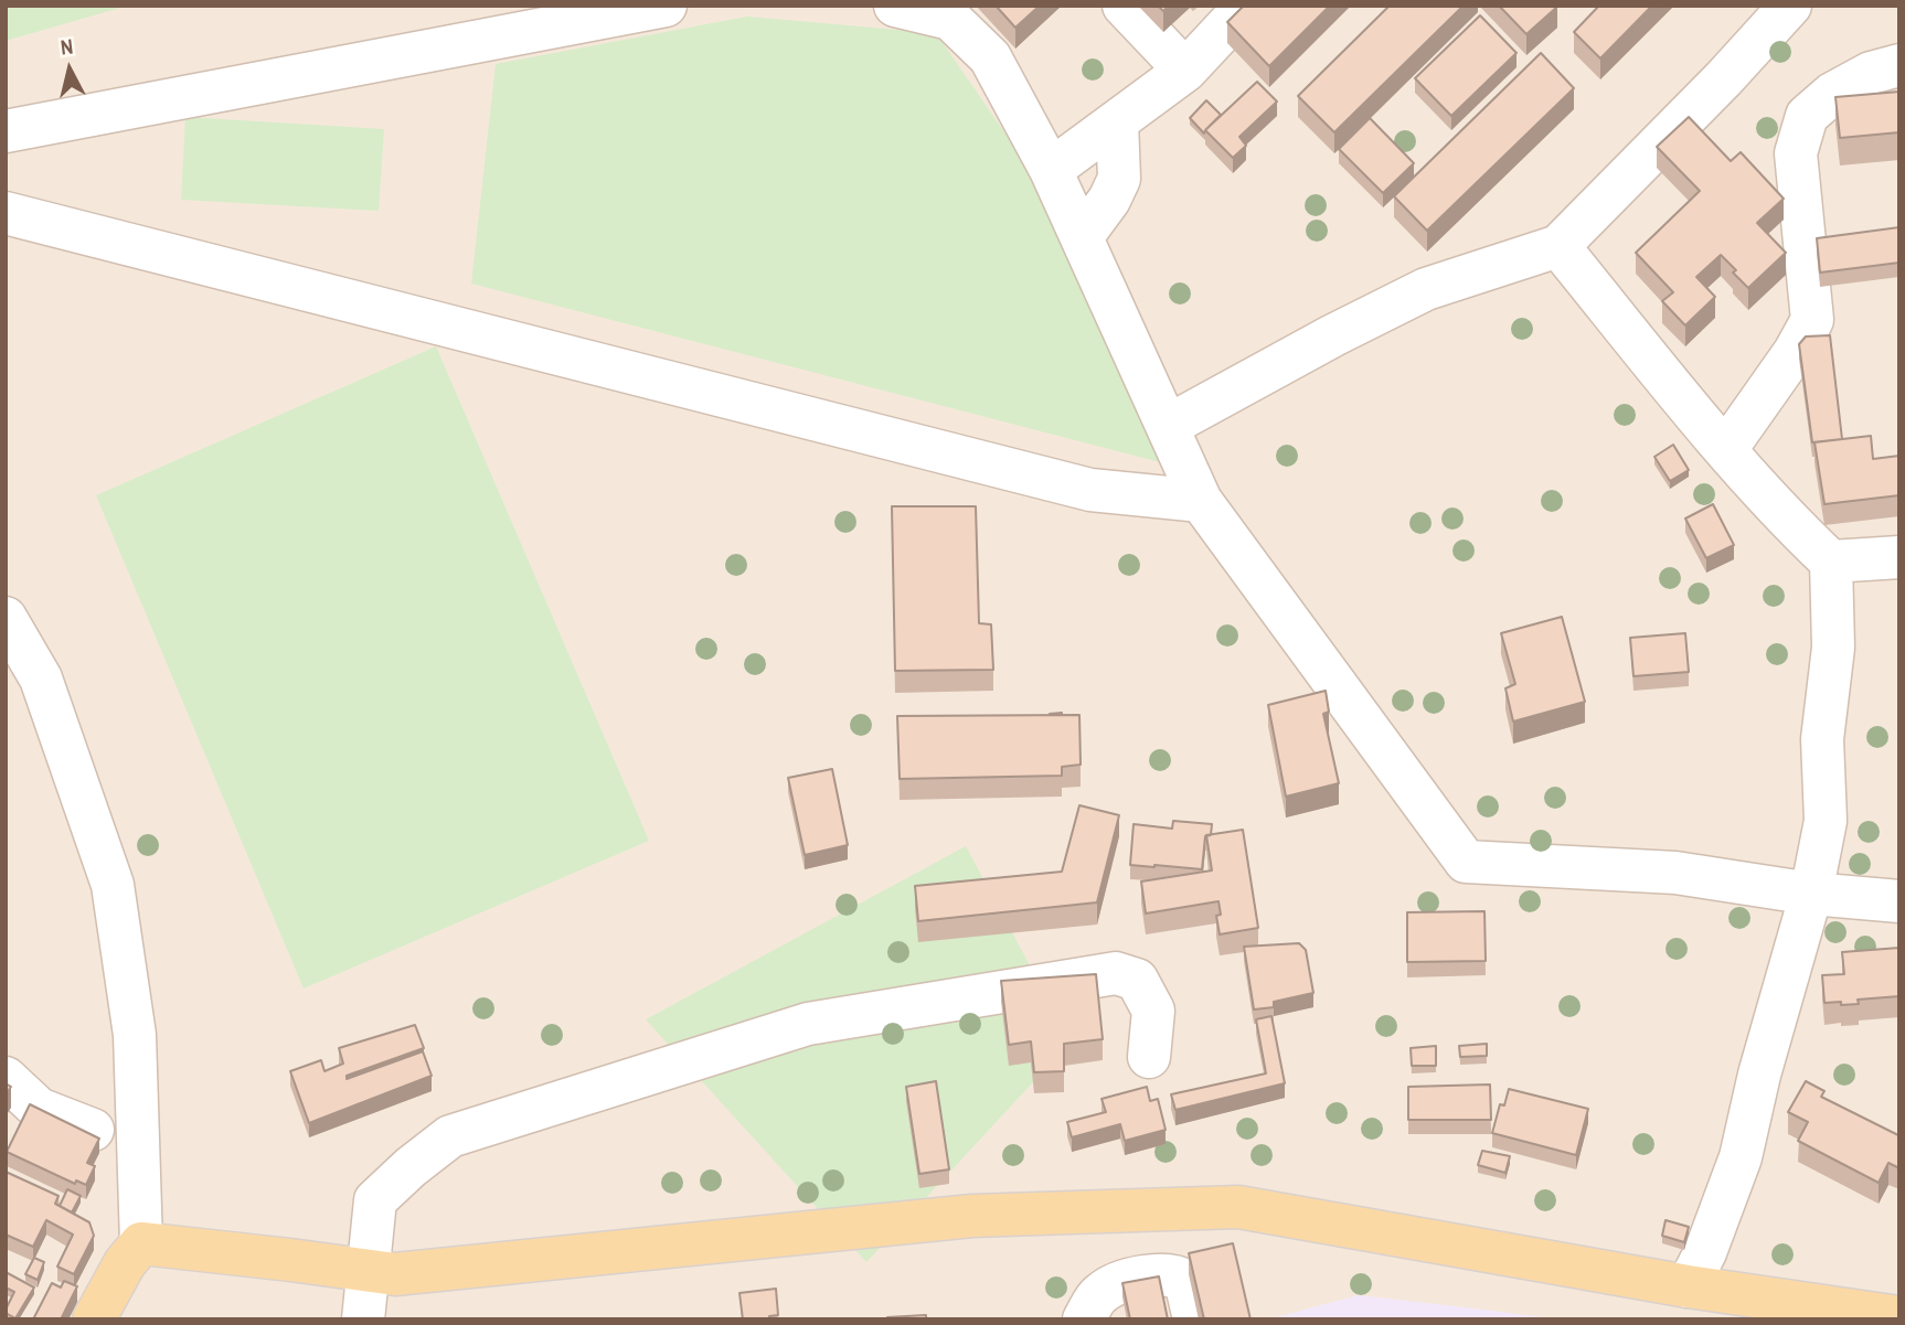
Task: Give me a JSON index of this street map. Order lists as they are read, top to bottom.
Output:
{
  "north": "top"
}
